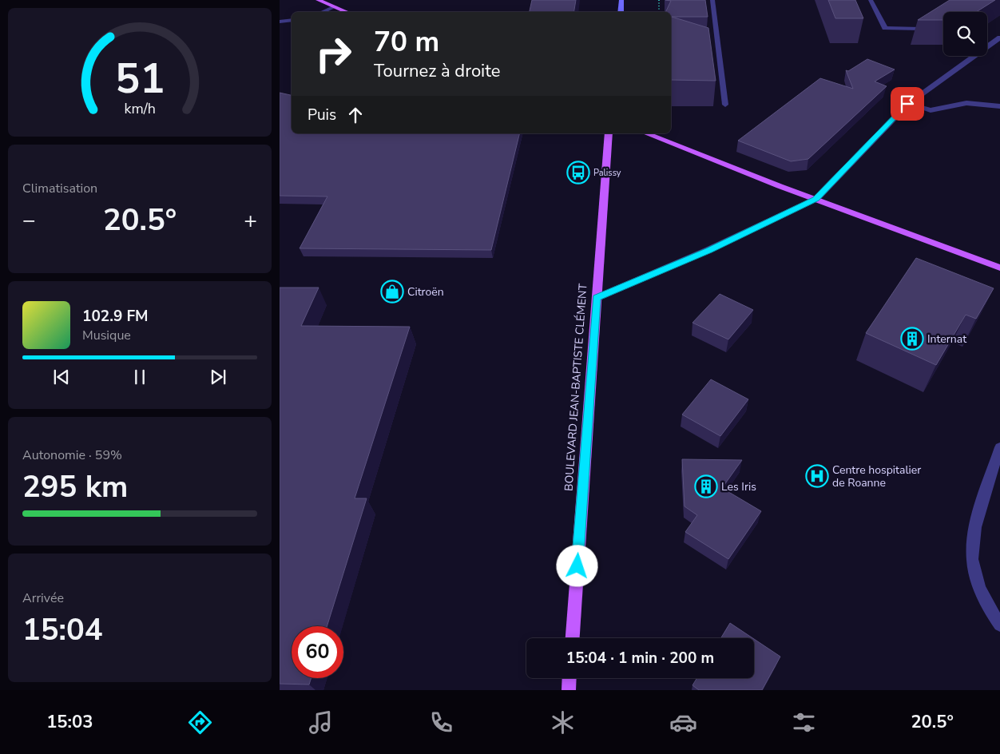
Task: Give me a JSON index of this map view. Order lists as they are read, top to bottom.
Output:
{
  "streets": {
    "main road": ["BOULEVARD JEAN-BAPTISTE CLÉMENT"]
  },
  "places": {
    "bus stop": ["Palissy"],
    "shop": ["Citroën"],
    "building": ["Internat", "Les Iris"],
    "hospital": ["Centre hospitalier de Roanne"]
  },
  "page": {
    "turn": ["70 m", "Tournez à droite"],
    "then": "Puis",
    "tile": [
      "Climatisation",
      ["Autonomie · 59%", "295 km"],
      ["Arrivée", "15:04"]
    ],
    "heat": ["−", "20.5°", "+"],
    "song": ["102.9 FM", "Musique"],
    "limit": "60",
    "trip": "15:04 · 1 min · 200 m",
    "tabs": ["15:03", "20.5°"],
    "gauge": ["51", "km/h"]
  }
}
